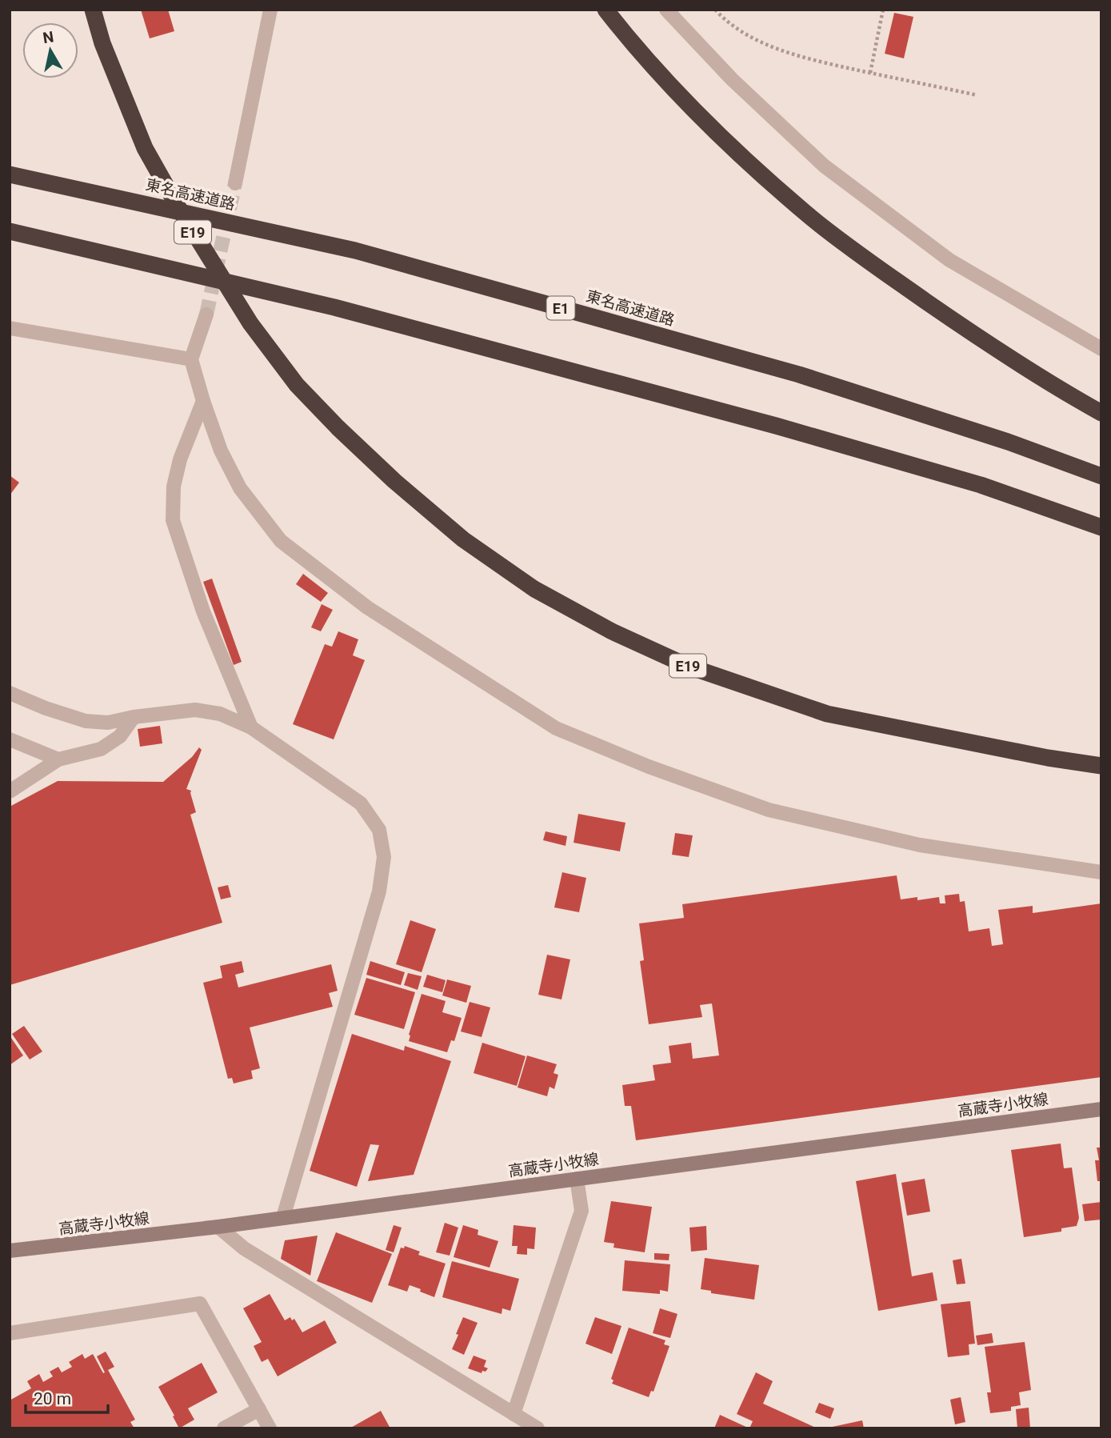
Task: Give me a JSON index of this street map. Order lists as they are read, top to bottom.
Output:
{
  "streets": {
    "highway": ["東名高速道路", "E19", "E1"],
    "main road": ["高蔵寺小牧線"]
  },
  "scale_bar": "20 m",
  "north": "top"
}
